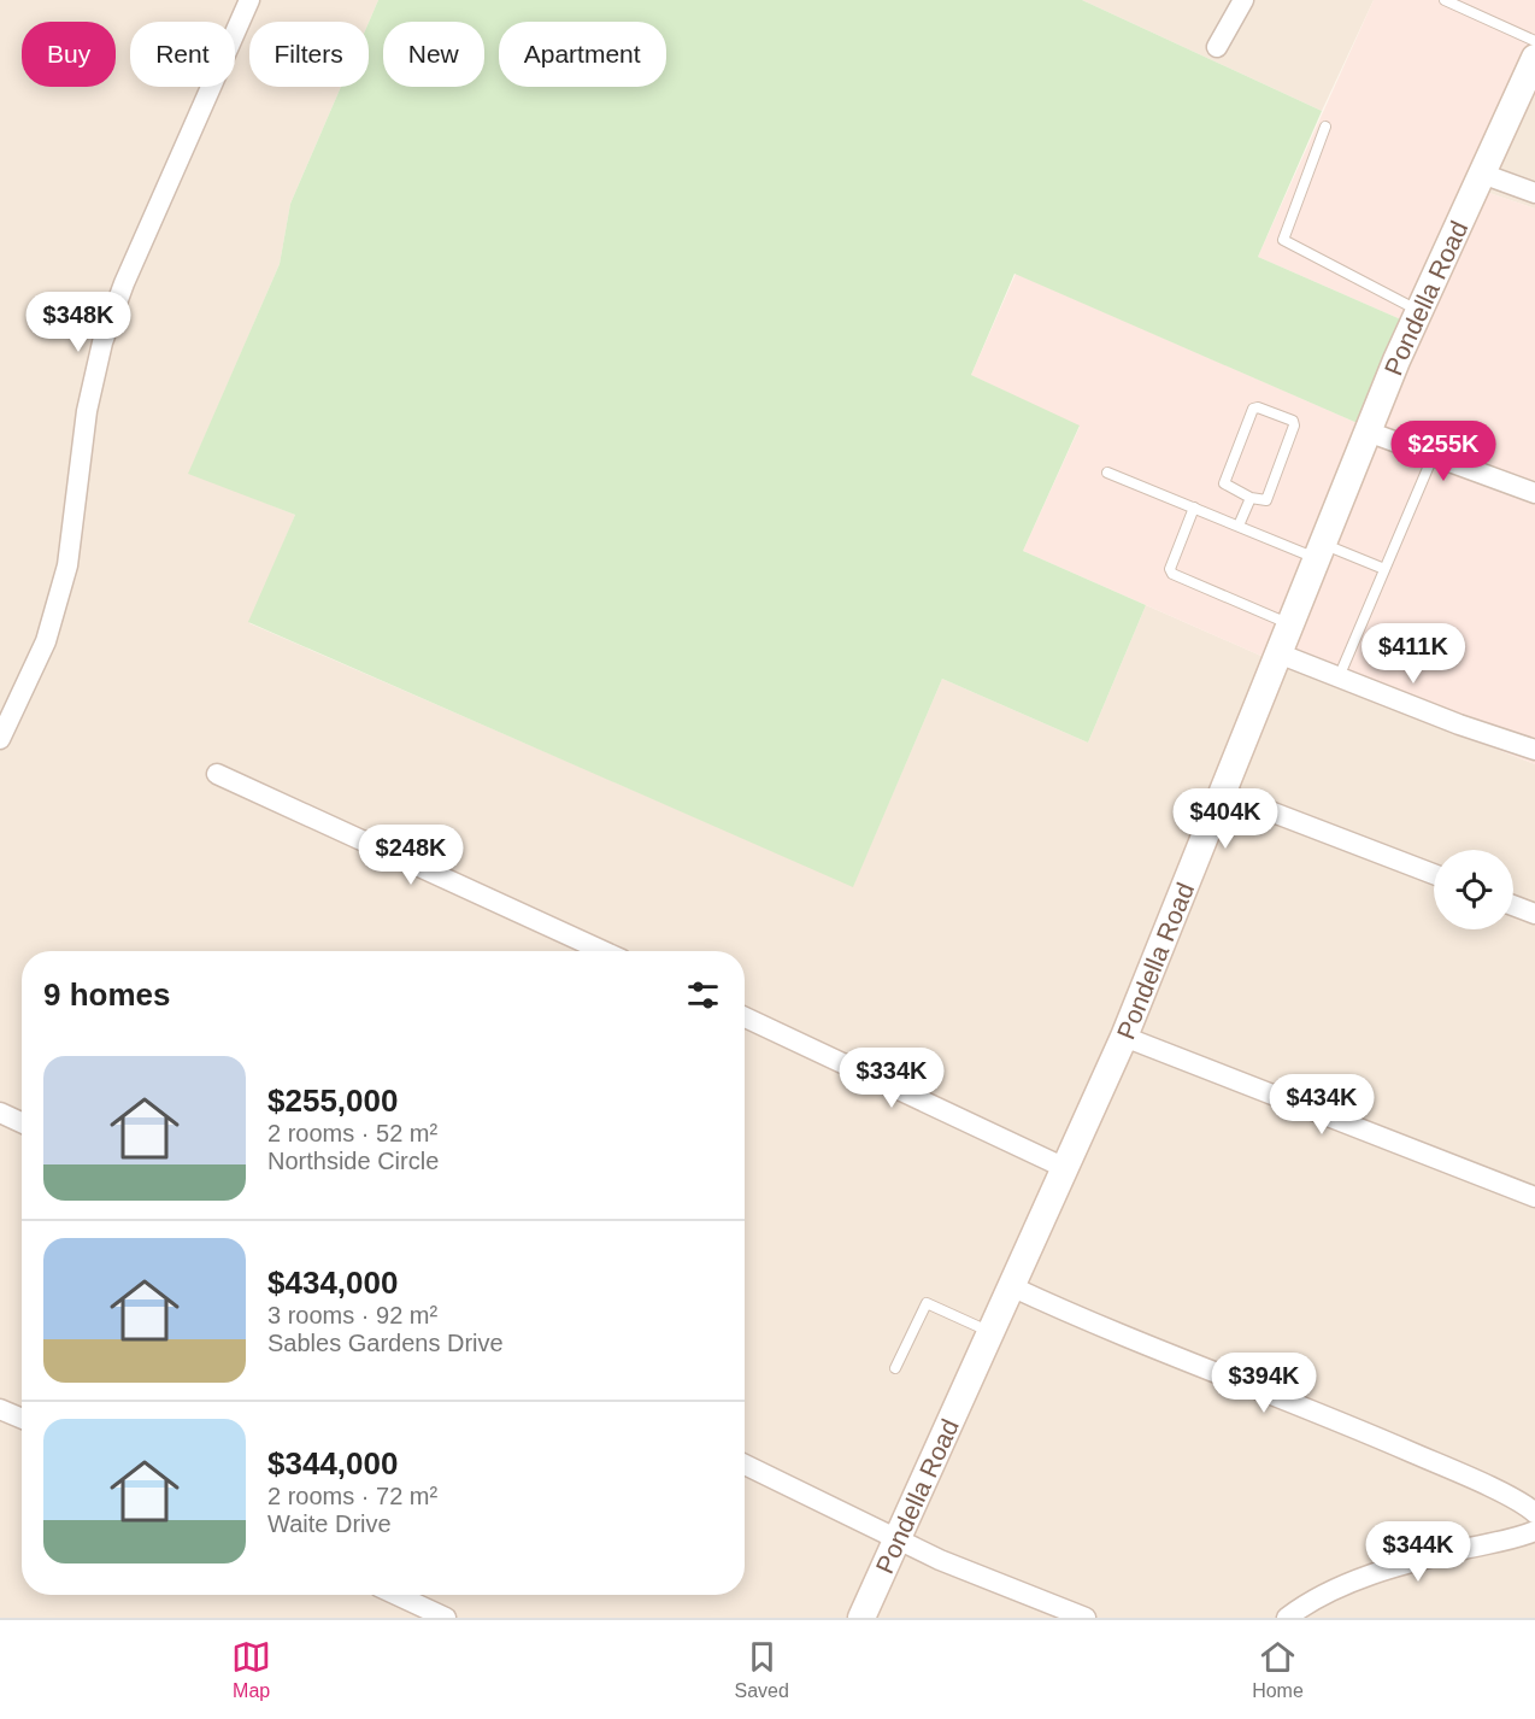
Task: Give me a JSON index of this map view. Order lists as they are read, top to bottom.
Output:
{
  "streets": {
    "main road": ["Pondella Road"]
  },
  "page": {
    "chip": [
      "Buy",
      "Rent",
      "Filters",
      "New",
      "Apartment"
    ],
    "price": [
      "$348K",
      "$255K",
      "$411K",
      "$404K",
      "$248K",
      "$334K",
      "$434K",
      "$394K",
      "$344K"
    ],
    "heading": "9 homes",
    "list": [
      {
        "name": "$255,000",
        "note": "2 rooms · 52 m² · Northside Circle"
      },
      {
        "name": "$434,000",
        "note": "3 rooms · 92 m² · Sables Gardens Drive"
      },
      {
        "name": "$344,000",
        "note": "2 rooms · 72 m² · Waite Drive"
      }
    ],
    "tabs": ["Map", "Saved", "Home"]
  }
}
